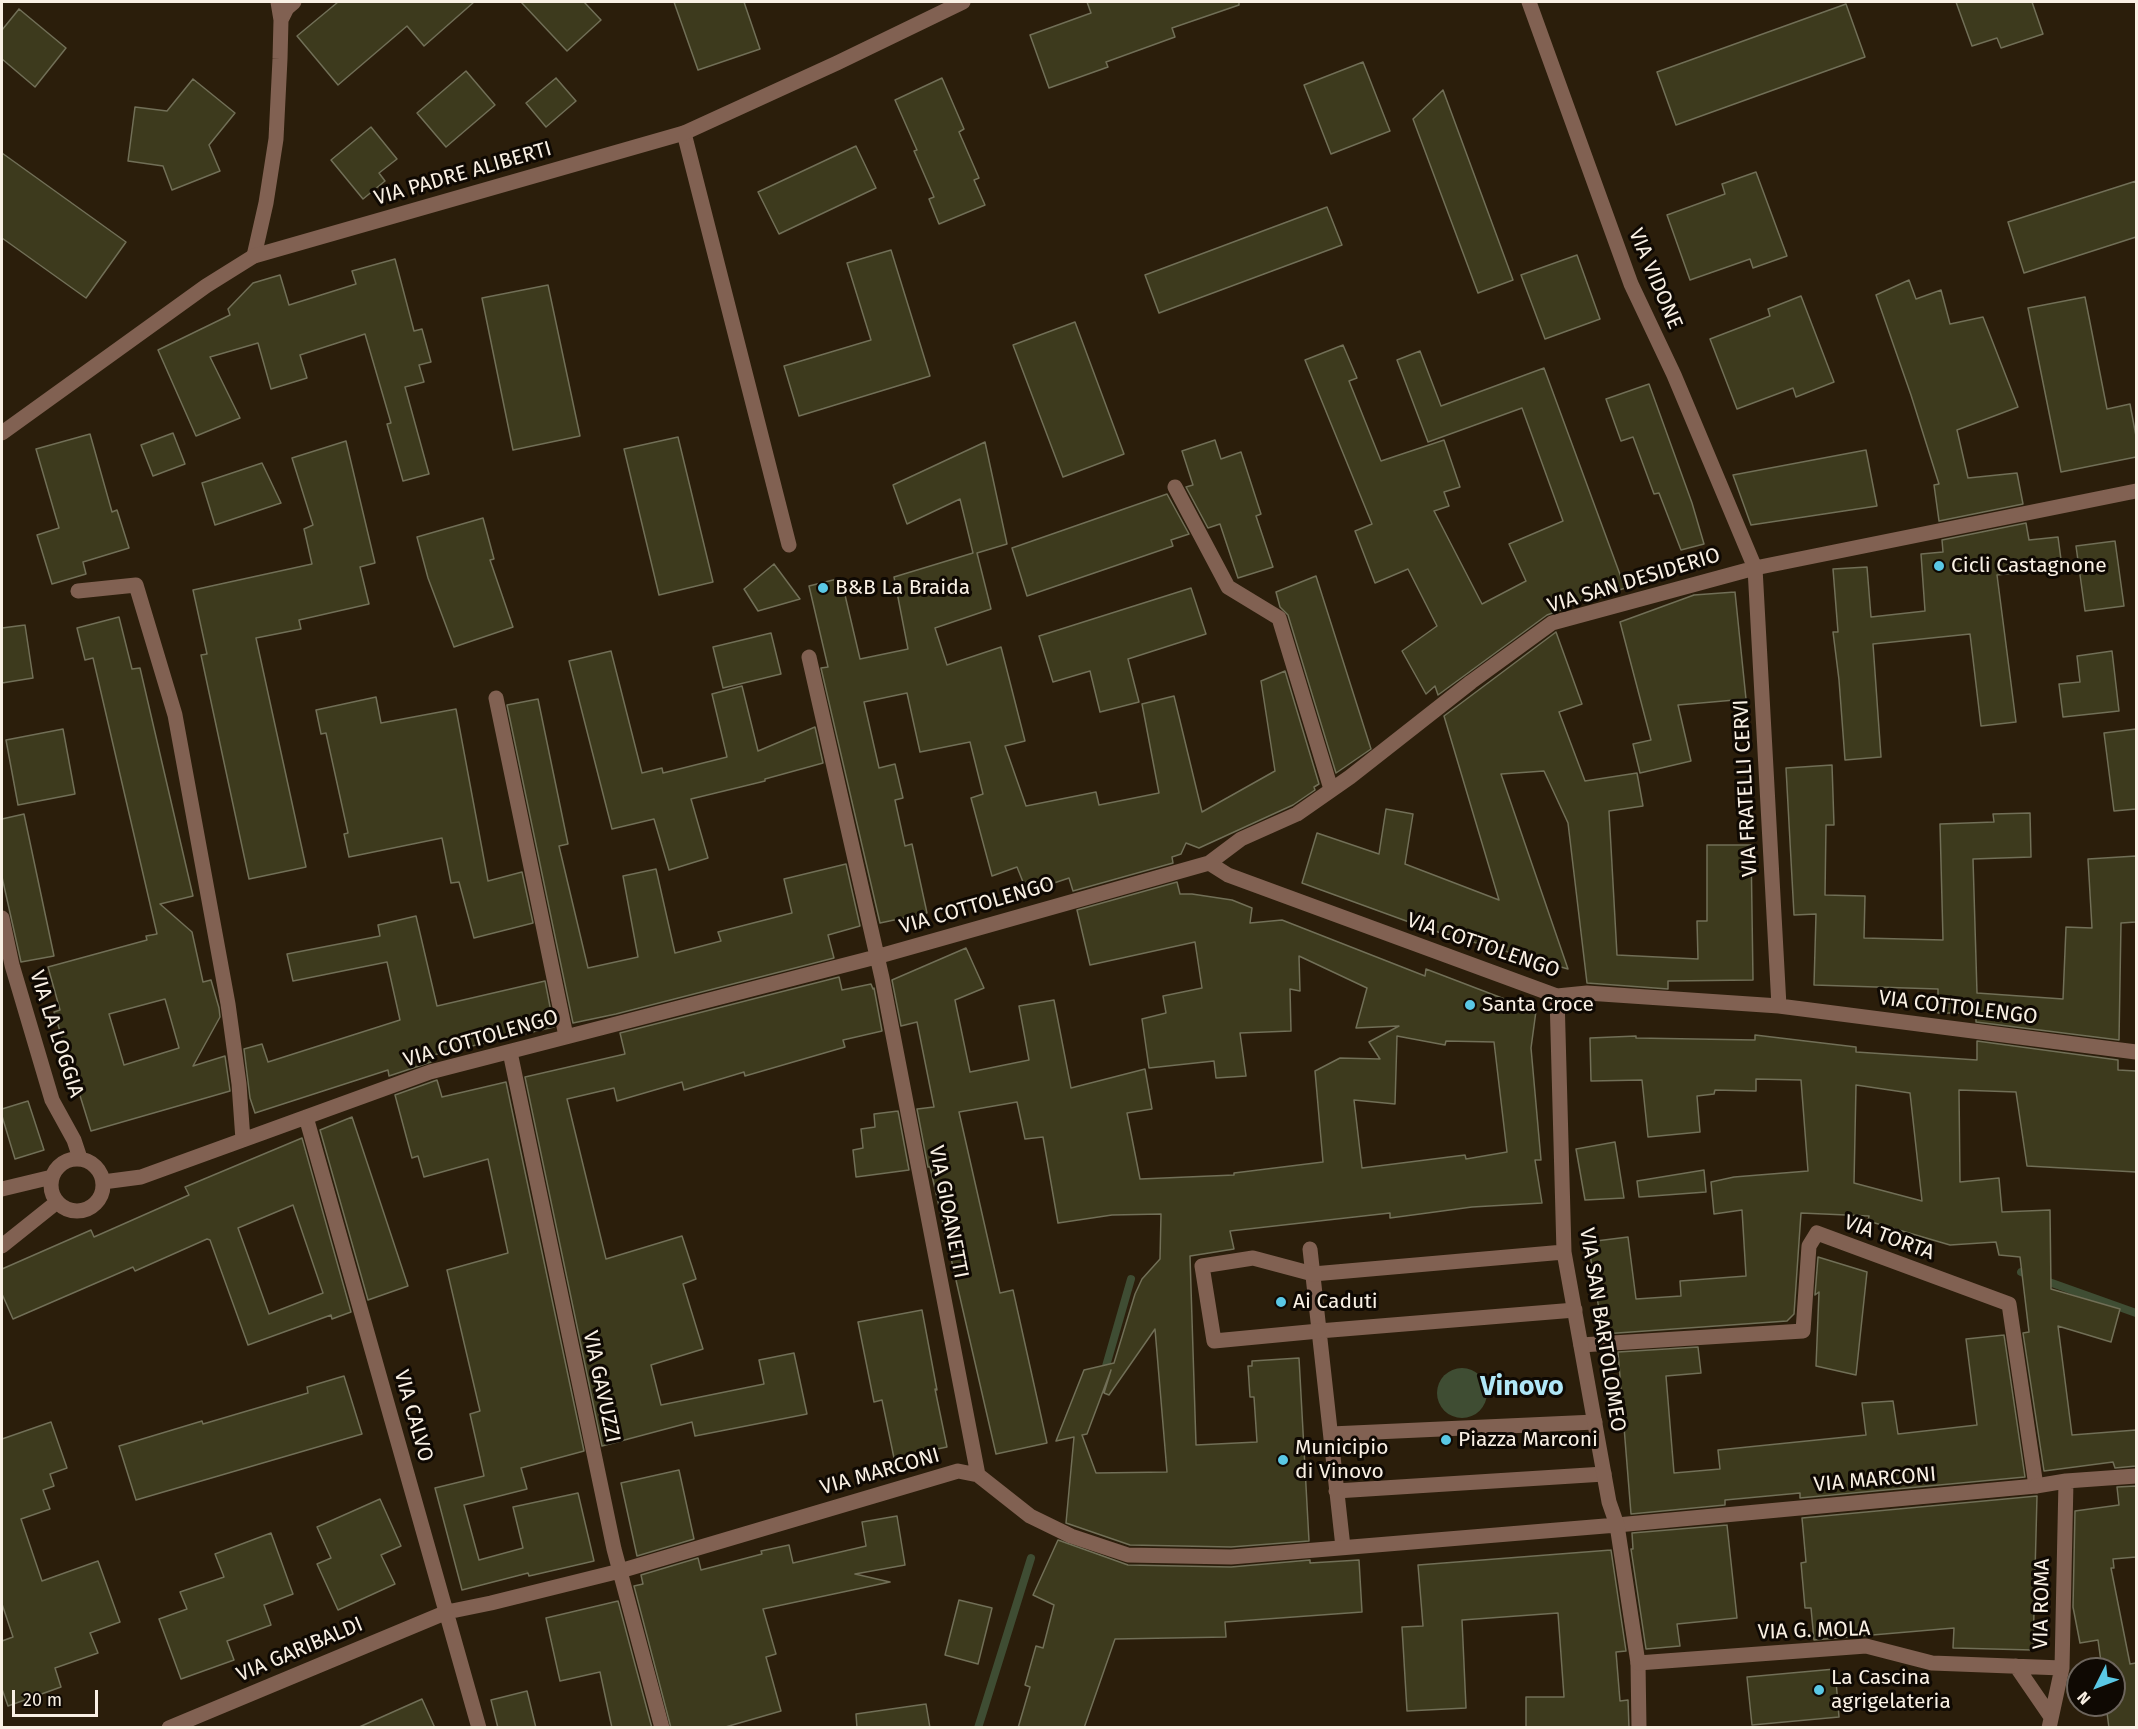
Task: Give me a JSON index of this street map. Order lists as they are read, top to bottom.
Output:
{
  "streets": {
    "street": [
      "VIA PADRE ALIBERTI",
      "VIA VIDONE",
      "VIA SAN DESIDERIO",
      "VIA FRATELLI CERVI",
      "VIA COTTOLENGO",
      "VIA LA LOGGIA",
      "VIA GIOANETTI",
      "VIA TORTA",
      "VIA SAN BARTOLOMEO",
      "VIA GAVUZZI",
      "VIA CALVO",
      "VIA MARCONI",
      "VIA ROMA",
      "VIA G. MOLA",
      "VIA GARIBALDI"
    ]
  },
  "crossings": [
    ["VIA VIDONE", "VIA SAN DESIDERIO"],
    ["VIA VIDONE", "VIA FRATELLI CERVI"],
    ["VIA SAN DESIDERIO", "VIA FRATELLI CERVI"],
    ["VIA SAN DESIDERIO", "VIA COTTOLENGO"],
    ["VIA FRATELLI CERVI", "VIA COTTOLENGO"],
    ["VIA COTTOLENGO", "VIA LA LOGGIA"],
    ["VIA COTTOLENGO", "VIA GIOANETTI"],
    ["VIA COTTOLENGO", "VIA SAN BARTOLOMEO"],
    ["VIA COTTOLENGO", "VIA GAVUZZI"],
    ["VIA COTTOLENGO", "VIA CALVO"],
    ["VIA GIOANETTI", "VIA MARCONI"],
    ["VIA TORTA", "VIA SAN BARTOLOMEO"],
    ["VIA TORTA", "VIA MARCONI"],
    ["VIA SAN BARTOLOMEO", "VIA MARCONI"],
    ["VIA SAN BARTOLOMEO", "VIA G. MOLA"],
    ["VIA GAVUZZI", "VIA MARCONI"],
    ["VIA CALVO", "VIA MARCONI"],
    ["VIA CALVO", "VIA GARIBALDI"],
    ["VIA MARCONI", "VIA ROMA"],
    ["VIA MARCONI", "VIA GARIBALDI"],
    ["VIA ROMA", "VIA G. MOLA"]
  ],
  "districts": ["Vinovo"],
  "places": [
    "Cicli Castagnone",
    "B&B La Braida",
    "Santa Croce",
    "Ai Caduti",
    "Piazza Marconi",
    "Municipio di Vinovo",
    "La Cascina agrigelateria"
  ],
  "scale_bar": "20 m",
  "north": "bottom left"
}
